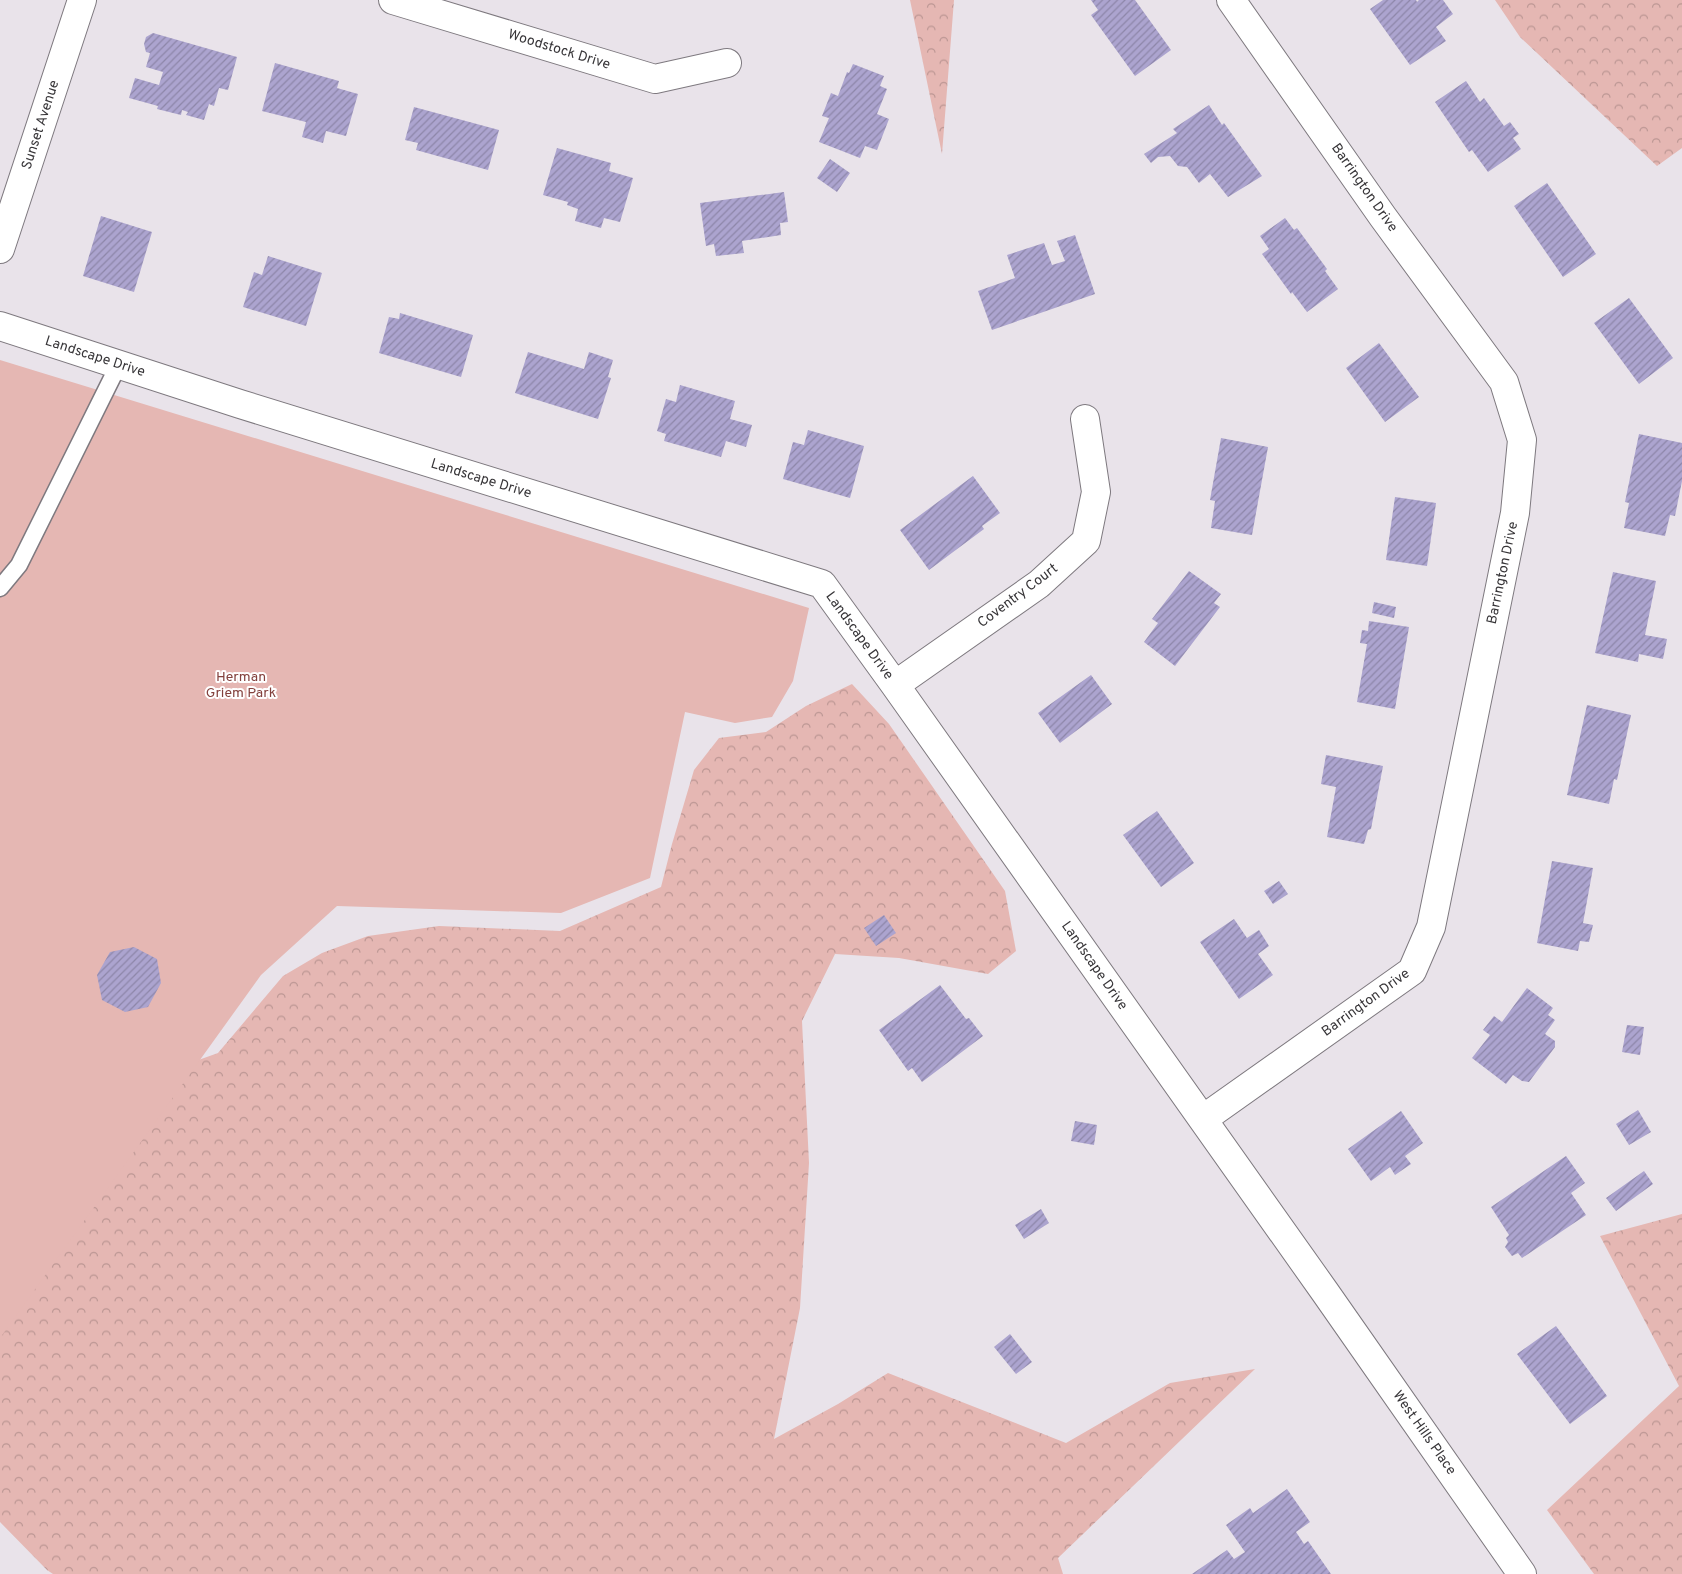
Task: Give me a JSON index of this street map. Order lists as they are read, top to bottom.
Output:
{
  "streets": {
    "street": [
      "Woodstock Drive",
      "Sunset Avenue",
      "Barrington Drive",
      "Landscape Drive",
      "Coventry Court",
      "West Hills Place"
    ]
  },
  "crossings": [
    ["Barrington Drive", "Landscape Drive"],
    ["Landscape Drive", "Coventry Court"],
    ["Landscape Drive", "West Hills Place"]
  ],
  "parks": ["Herman Griem Park"]
}
